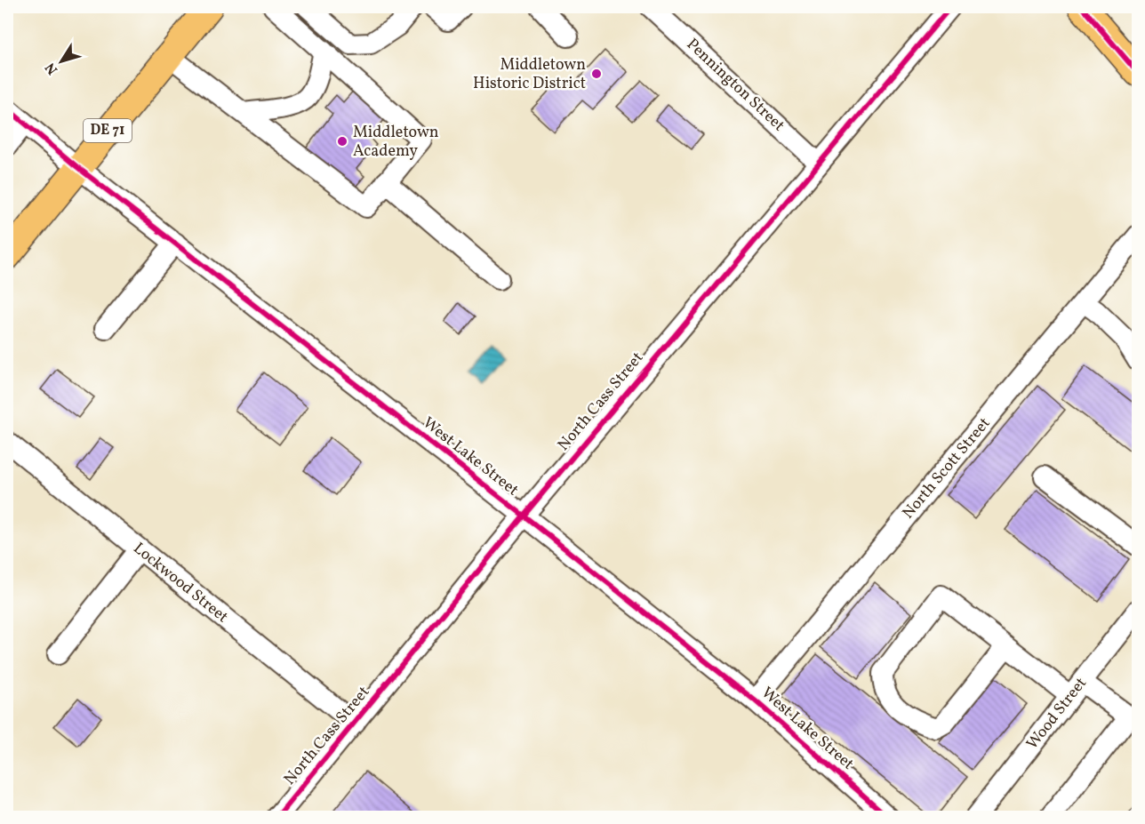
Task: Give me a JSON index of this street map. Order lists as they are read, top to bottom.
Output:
{
  "streets": {
    "main road": ["DE 71"],
    "street": [
      "Pennington Street",
      "North Cass Street",
      "West Lake Street",
      "North Scott Street",
      "Lockwood Street",
      "Wood Street"
    ]
  },
  "crossings": [
    ["Pennington Street", "North Cass Street"],
    ["DE 71", "West Lake Street"],
    ["North Cass Street", "West Lake Street"],
    ["North Cass Street", "Lockwood Street"],
    ["West Lake Street", "North Scott Street"]
  ],
  "places": ["Middletown Historic District", "Middletown Academy"],
  "north": "bottom left"
}
